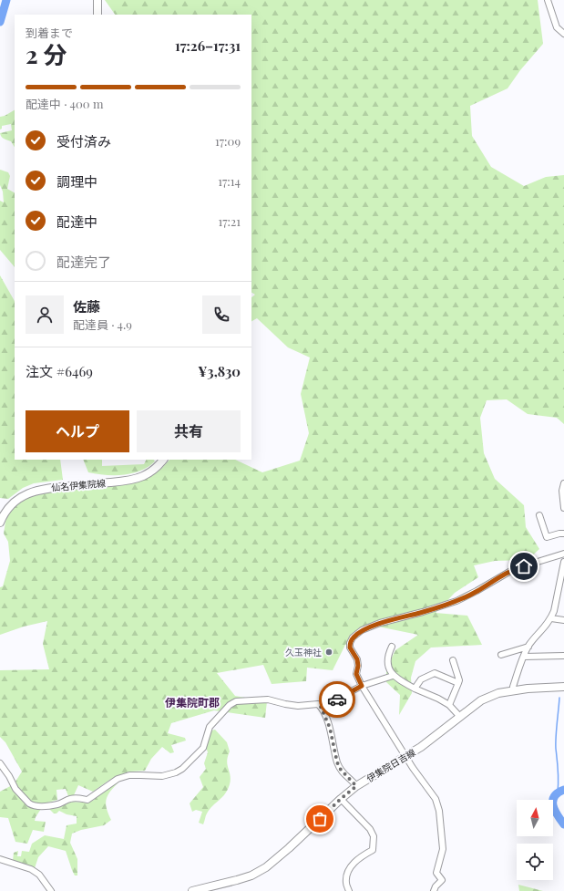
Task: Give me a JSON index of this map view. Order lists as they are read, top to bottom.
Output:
{
  "streets": {
    "main road": ["仙名伊集院線", "伊集院日吉線"]
  },
  "districts": ["伊集院町郡"],
  "places": ["久玉神社"],
  "north": "top",
  "page": {
    "heading": ["2 分", "到着まで", "17:26–17:31"],
    "panel": [
      "佐藤",
      "配達員 · 4.9",
      "注文 #6469",
      "¥3,830"
    ],
    "bar": "配達中 · 400 m",
    "list": [
      ["受付済み", "17:09"],
      ["調理中", "17:14"],
      ["配達中", "17:21"],
      "配達完了"
    ],
    "buttons": ["ヘルプ", "共有"]
  }
}
